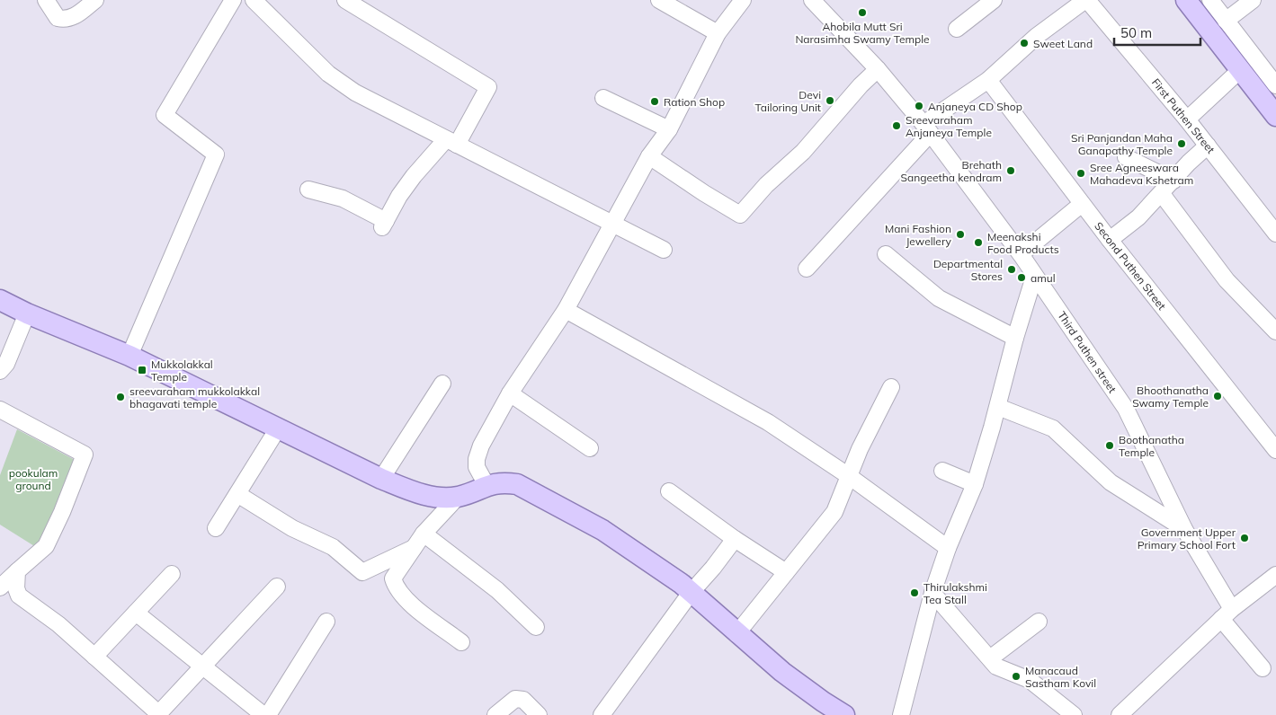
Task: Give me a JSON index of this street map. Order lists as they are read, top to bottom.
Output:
{
  "streets": {
    "street": ["First Puthen Street", "Second Puthen Street", "Third Puthen street"]
  },
  "parks": ["pookulam ground"],
  "places": {
    "other": [
      "Ahobila Mutt Sri Narasimha Swamy Temple",
      "Sweet Land",
      "Devi Tailoring Unit",
      "Ration Shop",
      "Anjaneya CD Shop",
      "Sreevaraham Anjaneya Temple",
      "Sri Panjandan Maha Ganapathy Temple",
      "Brehath Sangeetha kendram",
      "Sree Agneeswara Mahadeva Kshetram",
      "Mani Fashion Jewellery",
      "Meenakshi Food Products",
      "Departmental Stores",
      "amul",
      "Bhoothanatha Swamy Temple",
      "sreevaraham mukkolakkal bhagavati temple",
      "Boothanatha Temple",
      "Government Upper Primary School Fort",
      "Thirulakshmi Tea Stall",
      "Manacaud Sastham Kovil"
    ],
    "transit": ["Mukkolakkal Temple"]
  },
  "scale_bar": "50 m"
}
